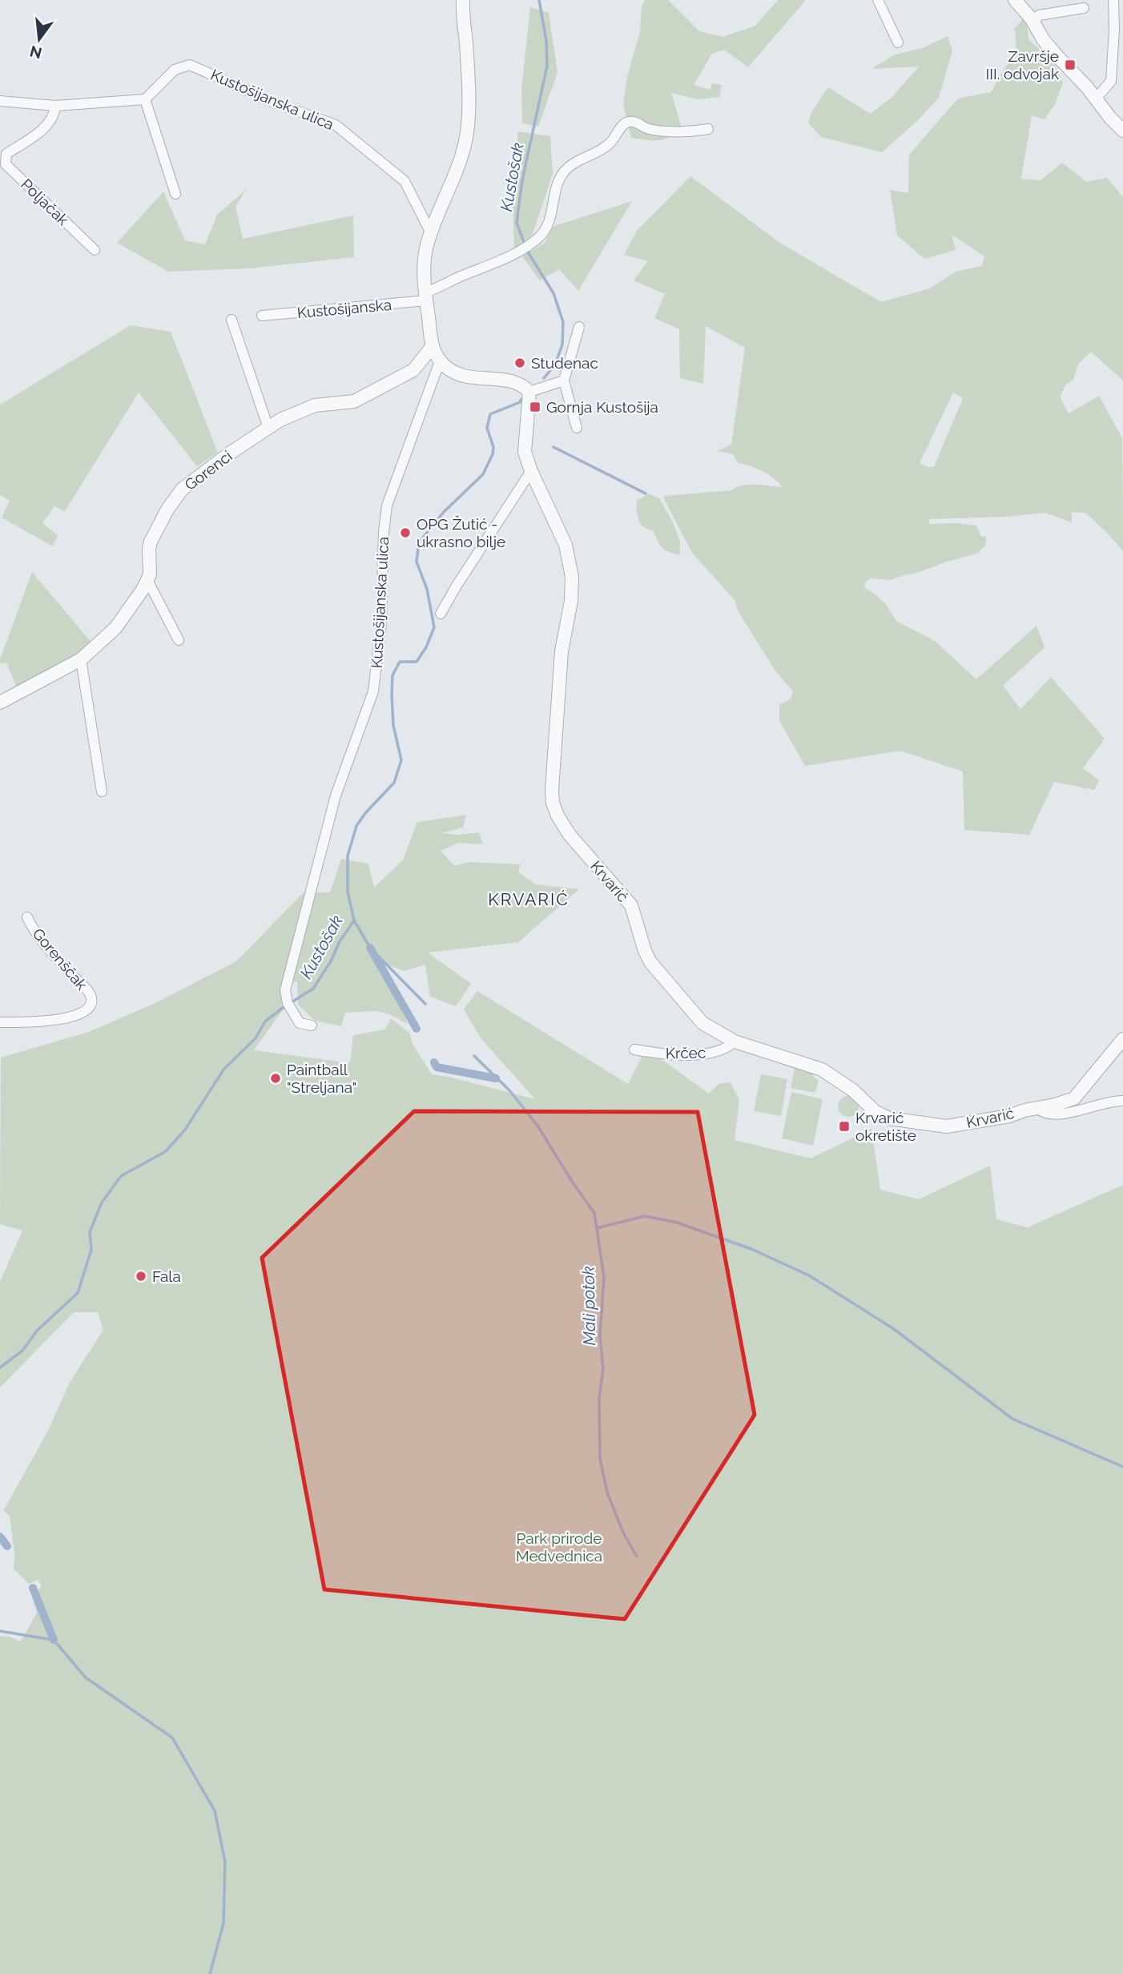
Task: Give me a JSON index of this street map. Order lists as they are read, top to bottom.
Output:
{
  "streets": {
    "street": [
      "Kustošijanska ulica",
      "Poljačak",
      "Kustošijanska",
      "Gorenci",
      "Krvarić",
      "Gorenščak",
      "Krčec"
    ]
  },
  "crossings": [
    ["Krvarić", "Krčec"]
  ],
  "districts": ["KRVARIĆ"],
  "water": ["Kustošak", "Mali potok"],
  "parks": ["Park prirode Medvednica"],
  "places": {
    "transit": ["Završje III. odvojak", "Gornja Kustošija", "Krvarić okretište"],
    "other": [
      "Studenac",
      "OPG Žutić - ukrasno bilje",
      "Paintball \"Streljana\"",
      "Fala"
    ]
  },
  "north": "bottom"
}
